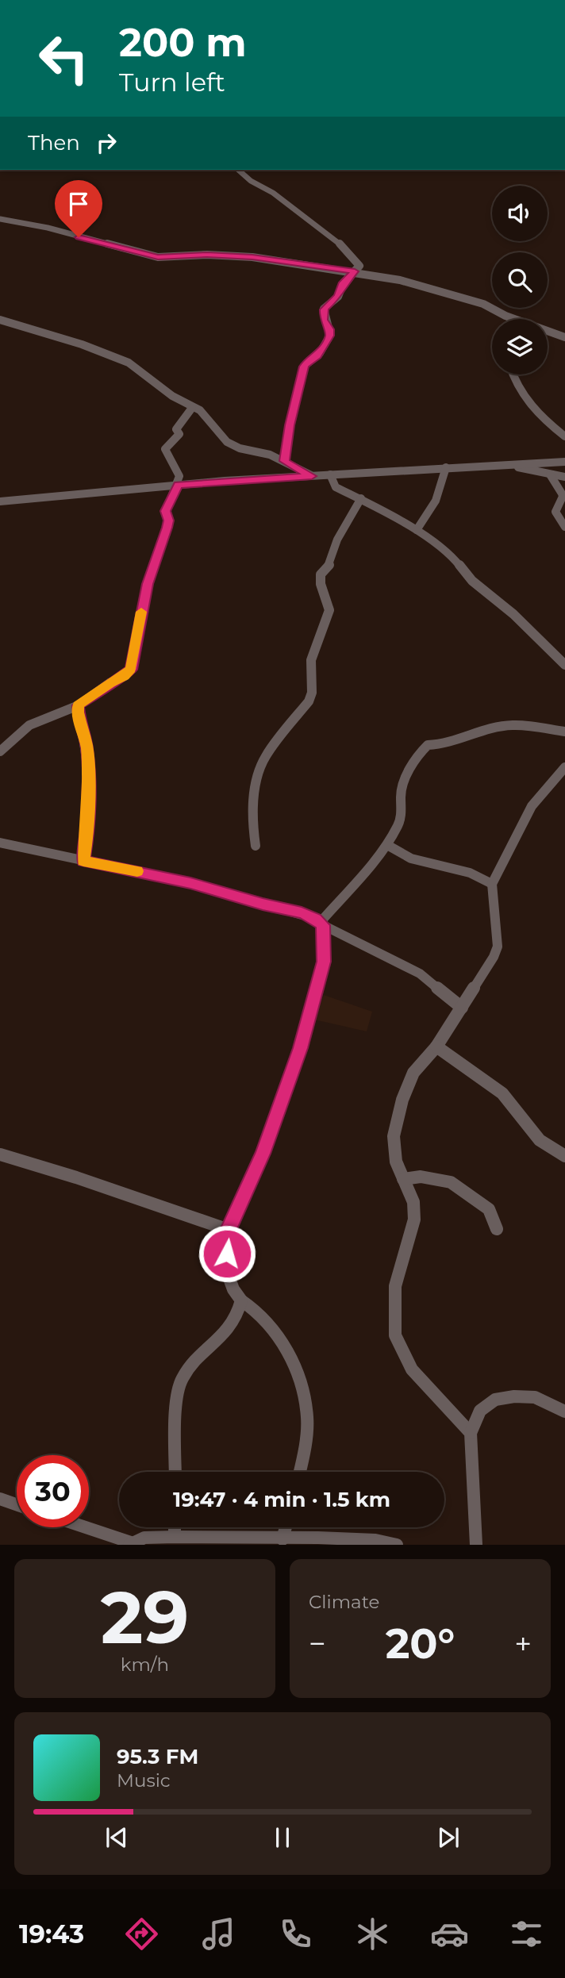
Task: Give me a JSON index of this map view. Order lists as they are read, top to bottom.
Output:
{
  "page": {
    "turn": ["200 m", "Turn left"],
    "then": "Then",
    "limit": "30",
    "trip": "19:47 · 4 min · 1.5 km",
    "tile": [
      ["29", "km/h"],
      "Climate"
    ],
    "heat": ["−", "20°", "+"],
    "song": ["95.3 FM", "Music"],
    "tabs": "19:43"
  }
}
